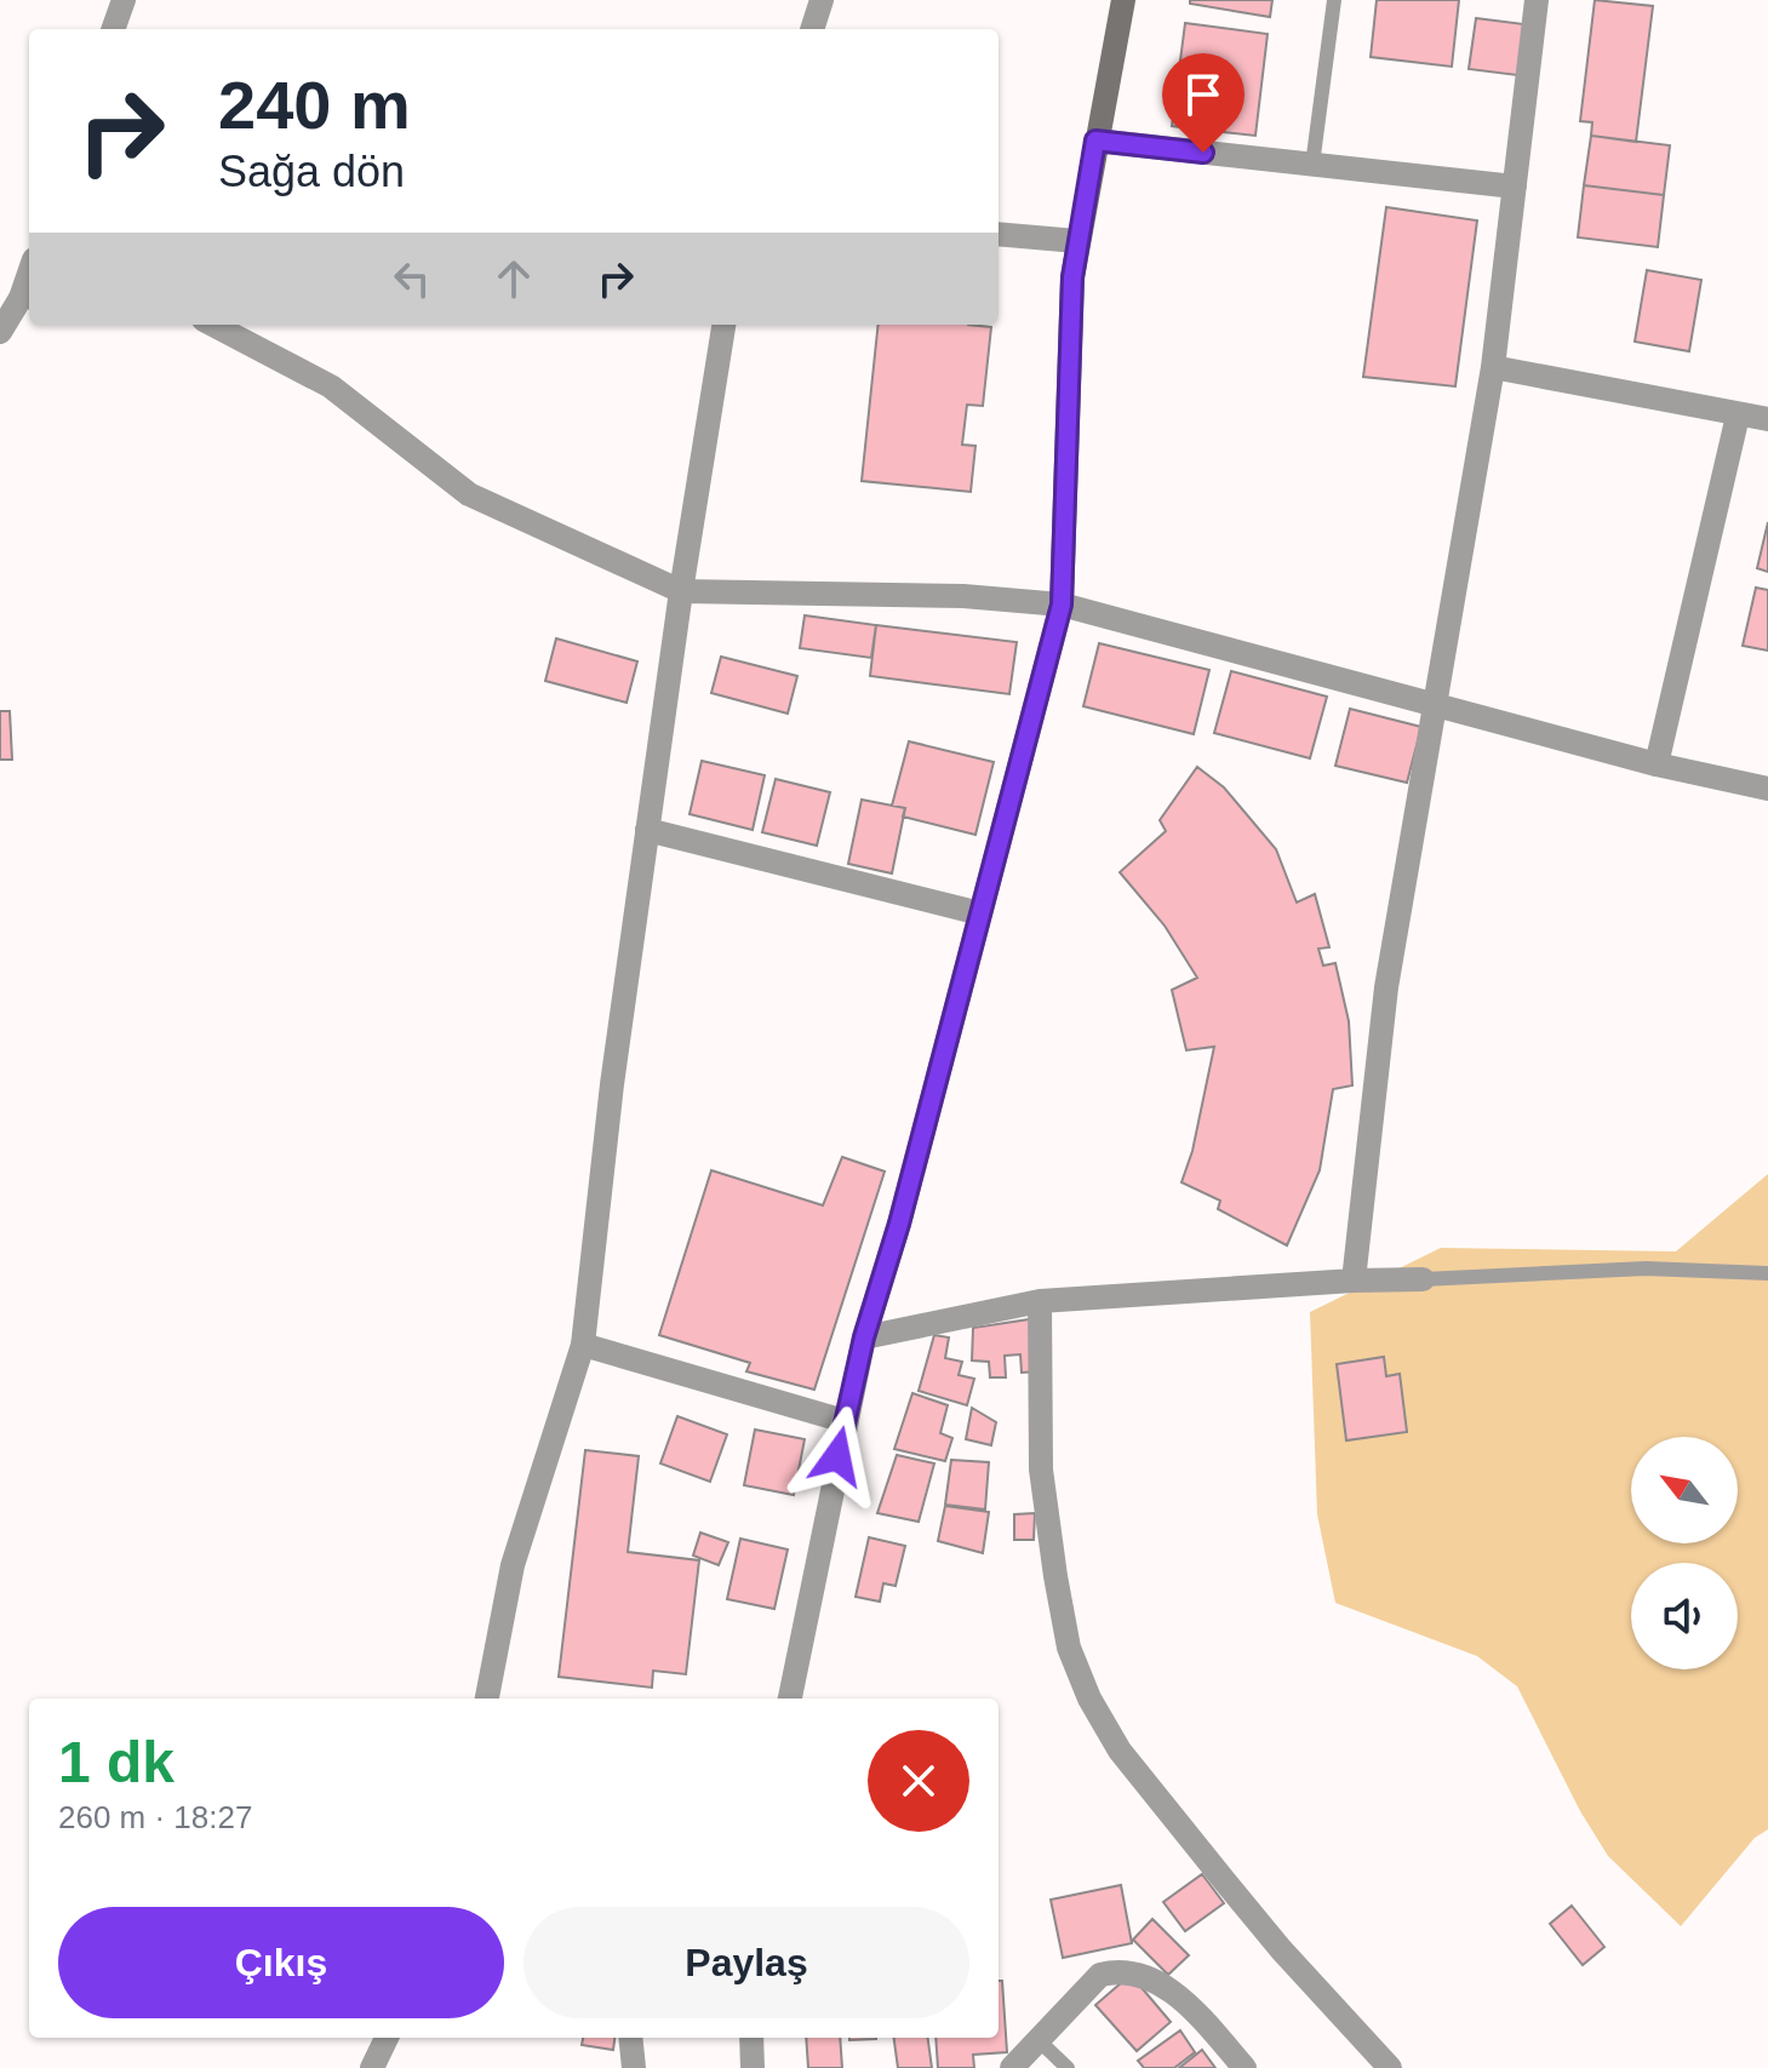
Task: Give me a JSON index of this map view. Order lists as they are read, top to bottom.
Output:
{
  "north": "top left",
  "page": {
    "turn": ["240 m", "Sağa dön"],
    "heading": ["1 dk", "260 m · 18:27"],
    "buttons": ["Çıkış", "Paylaş"]
  }
}
